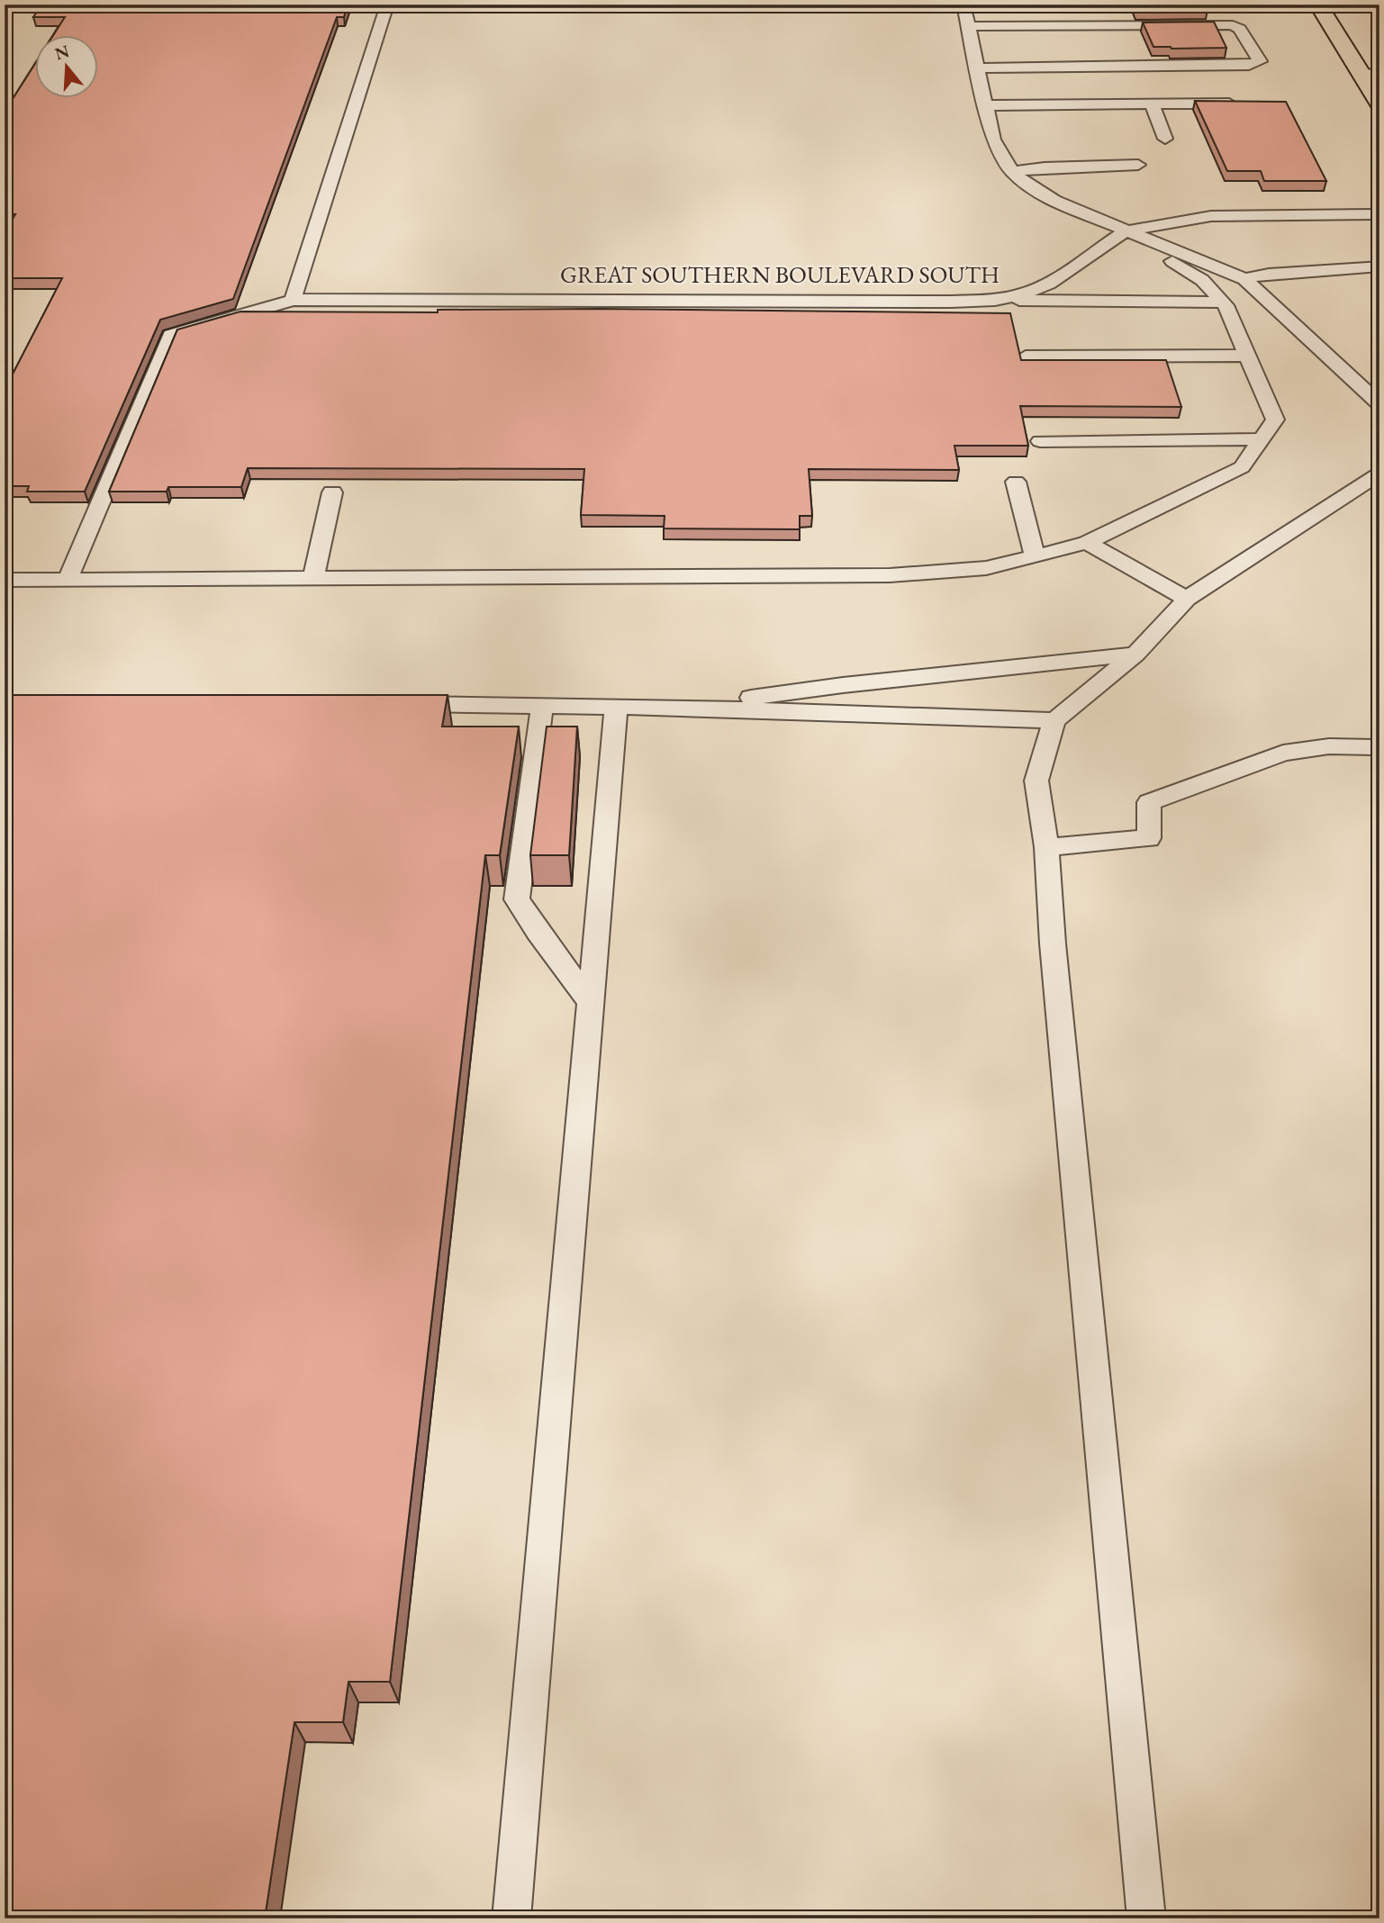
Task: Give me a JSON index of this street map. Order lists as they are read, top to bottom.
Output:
{
  "streets": {
    "lane": ["GREAT SOUTHERN BOULEVARD SOUTH"]
  },
  "north": "top"
}
